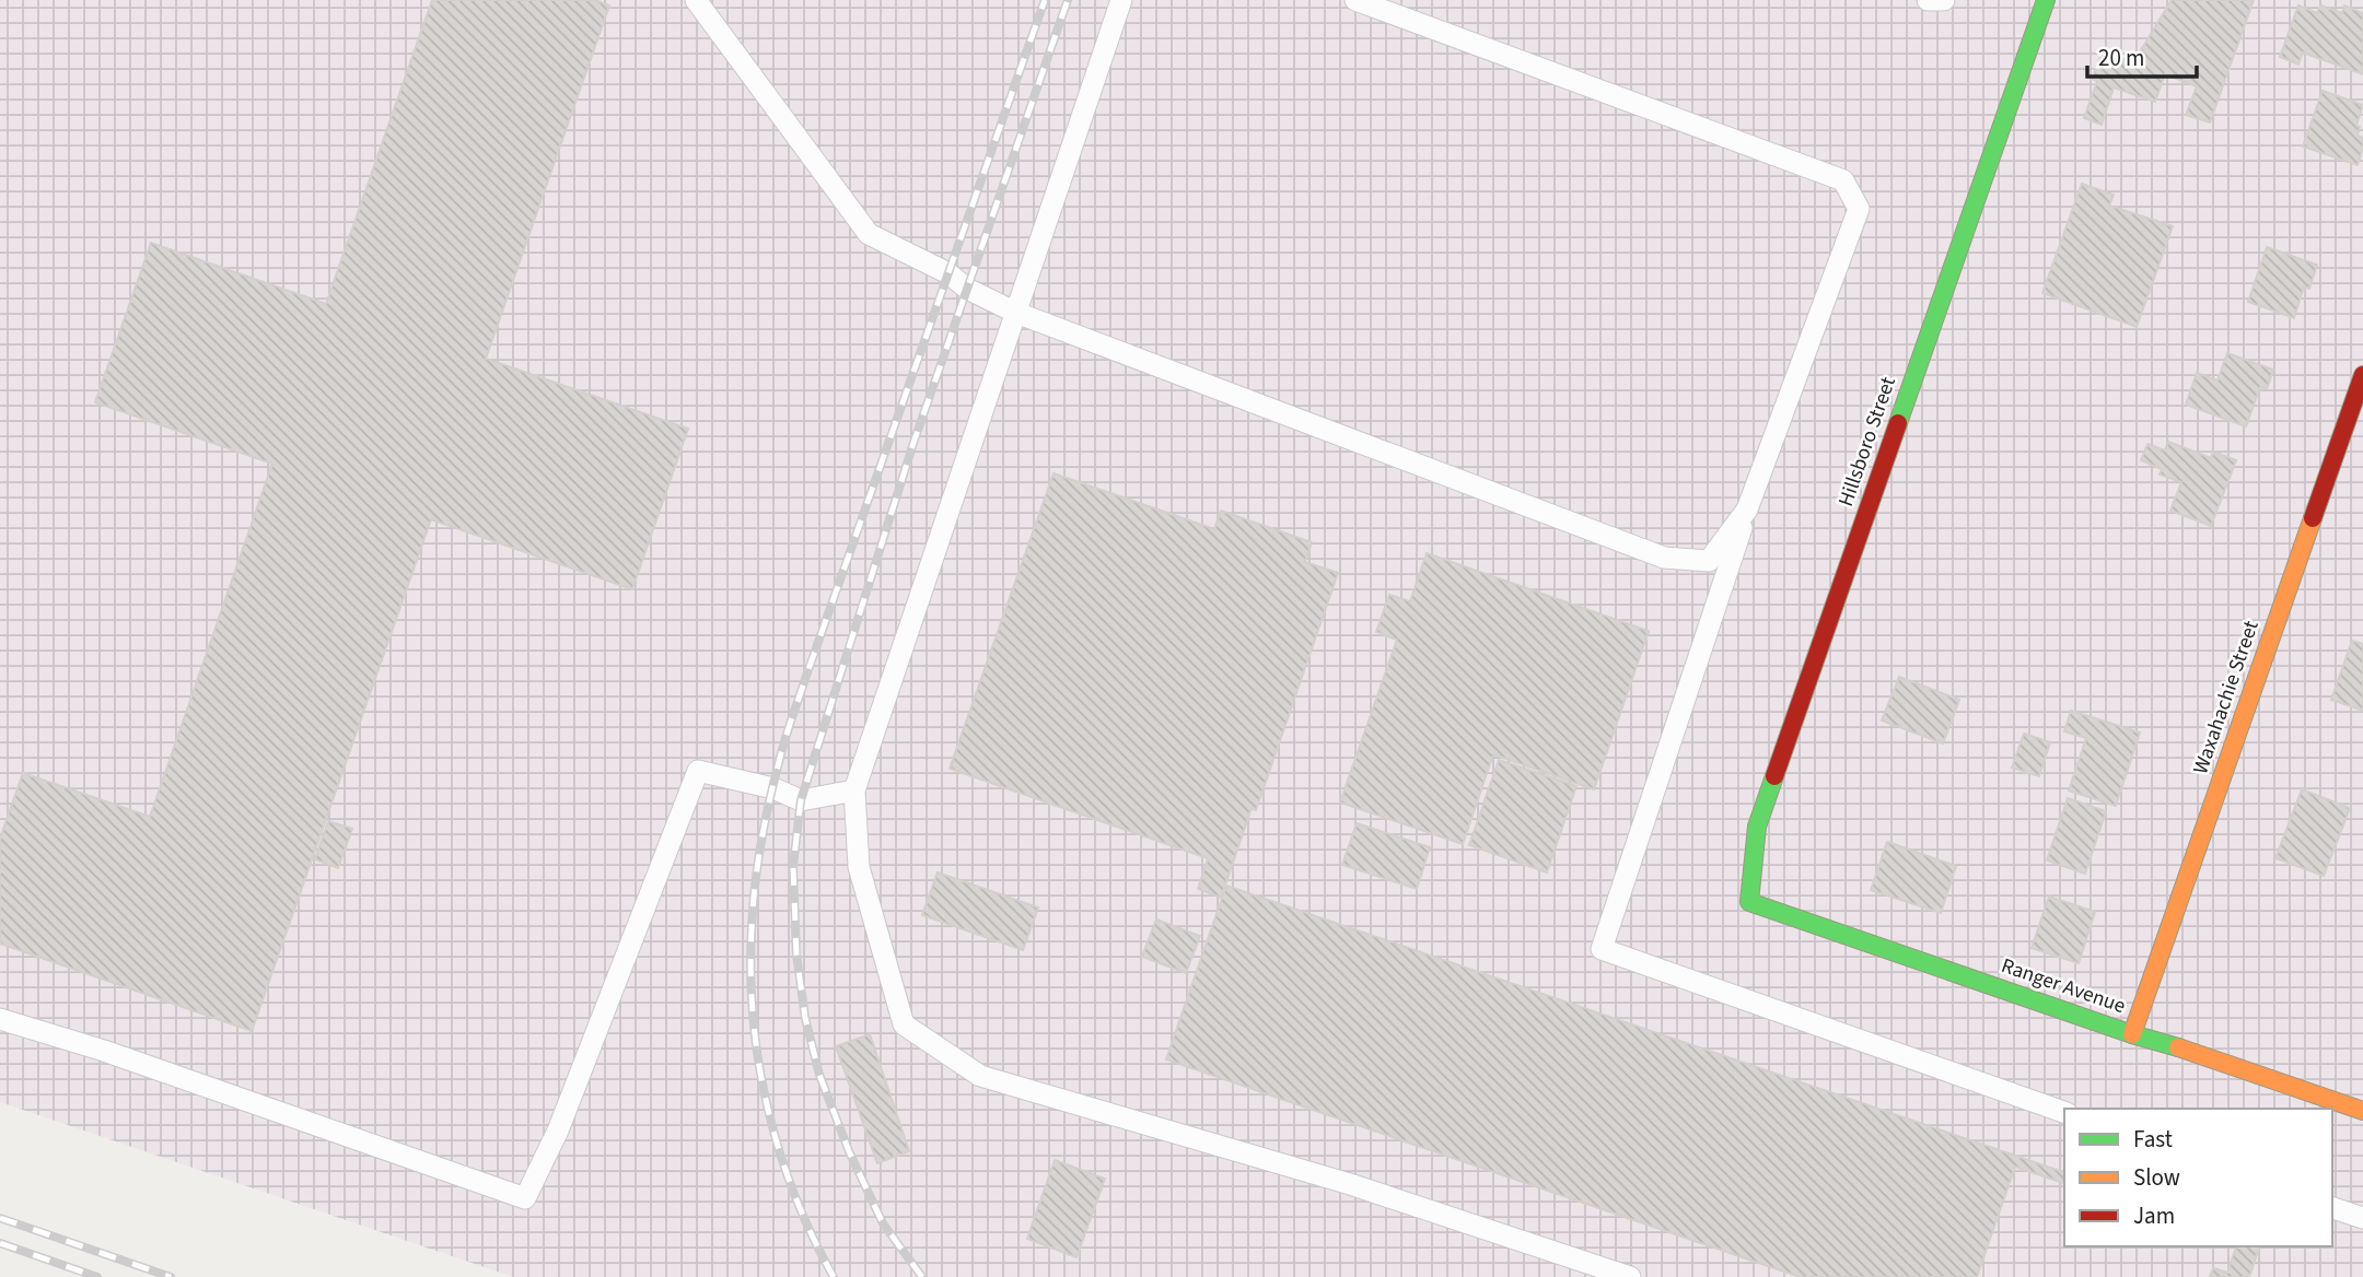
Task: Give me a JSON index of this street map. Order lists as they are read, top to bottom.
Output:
{
  "streets": {
    "street": ["Hillsboro Street", "Waxahachie Street", "Ranger Avenue"]
  },
  "crossings": [
    ["Hillsboro Street", "Ranger Avenue"],
    ["Waxahachie Street", "Ranger Avenue"]
  ],
  "legend": ["Fast", "Slow", "Jam"],
  "scale_bar": "20 m"
}
